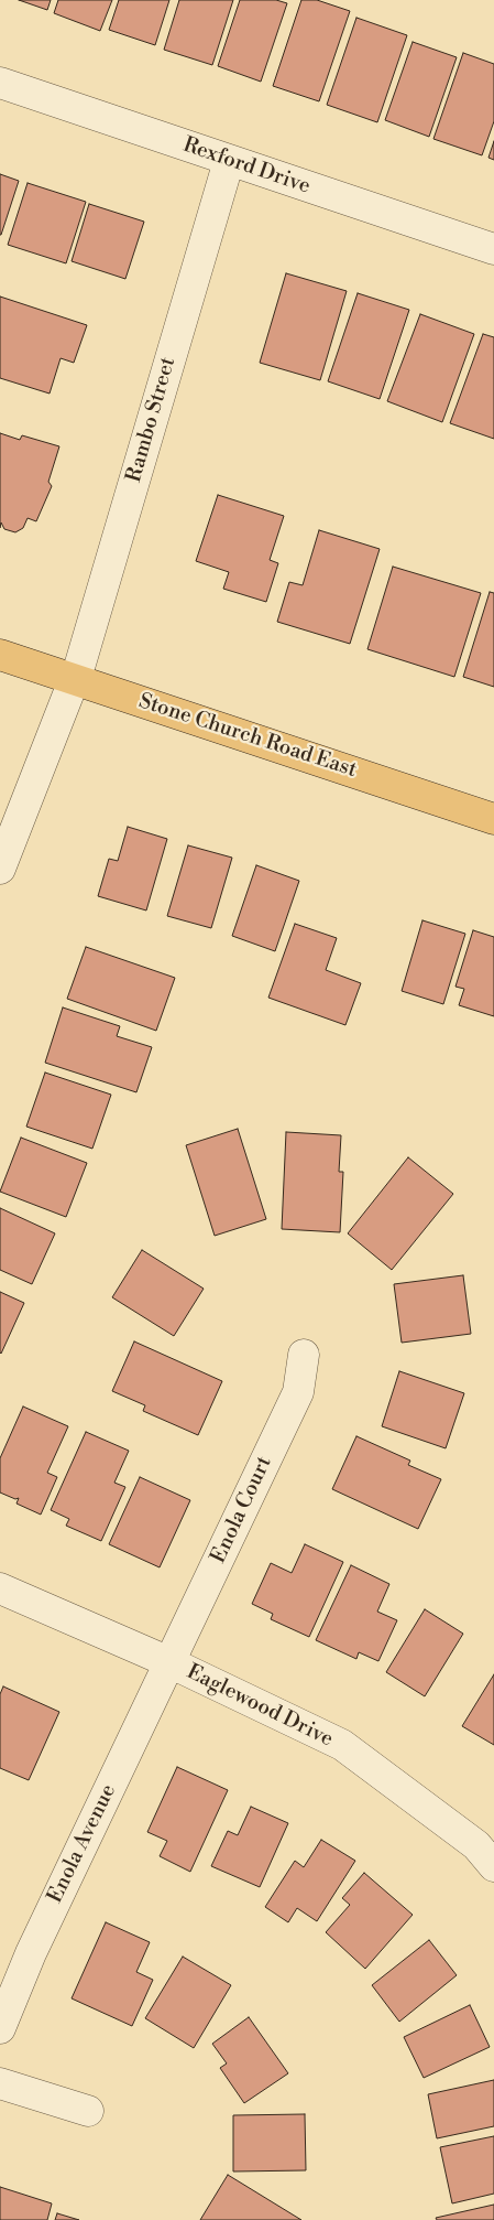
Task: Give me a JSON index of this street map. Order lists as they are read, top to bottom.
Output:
{
  "streets": {
    "main road": ["Stone Church Road East"],
    "street": [
      "Rexford Drive",
      "Rambo Street",
      "Enola Court",
      "Eaglewood Drive",
      "Enola Avenue"
    ]
  },
  "crossings": [
    ["Rexford Drive", "Rambo Street"],
    ["Rambo Street", "Stone Church Road East"],
    ["Enola Court", "Eaglewood Drive"],
    ["Enola Court", "Enola Avenue"],
    ["Eaglewood Drive", "Enola Avenue"]
  ]
}
